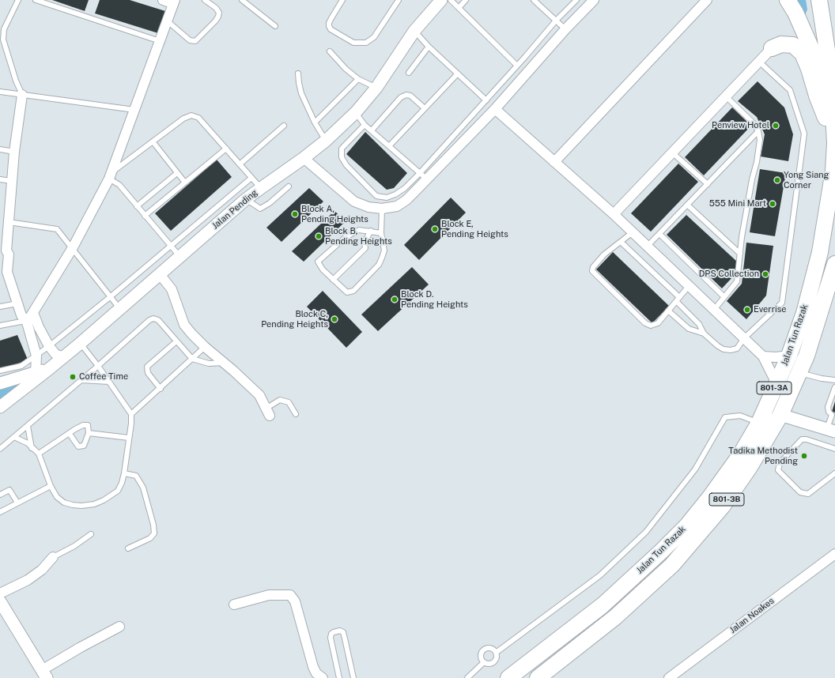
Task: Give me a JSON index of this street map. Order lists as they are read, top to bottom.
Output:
{
  "streets": {
    "highway": ["Jalan Tun Razak", "801-3A", "801-3B"],
    "street": ["Jalan Pending", "Jalan Noakes"]
  },
  "places": [
    "Penview Hotel",
    "Yong Siang Corner",
    "555 Mini Mart",
    "Block A, Pending Heights",
    "Block E, Pending Heights",
    "Block B, Pending Heights",
    "DPS Collection",
    "Block D. Pending Heights",
    "Everrise",
    "Block C, Pending Heights",
    "Coffee Time",
    "Tadika Methodist Pending"
  ]
}
